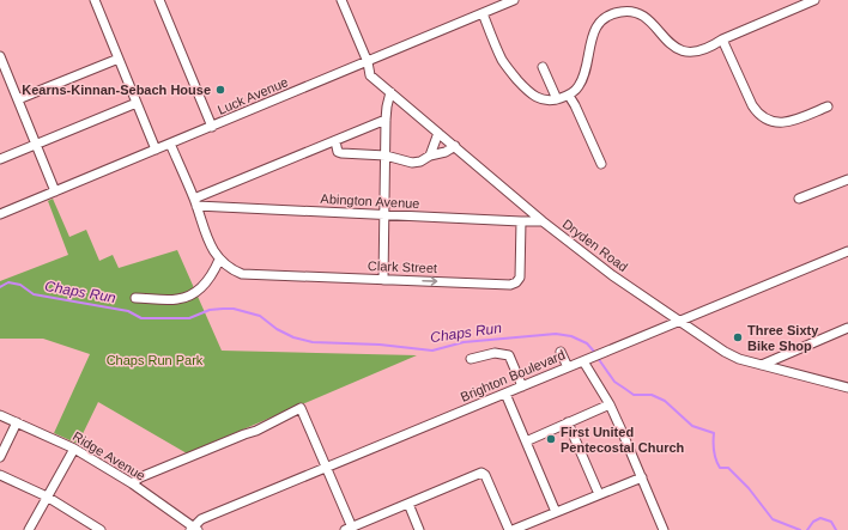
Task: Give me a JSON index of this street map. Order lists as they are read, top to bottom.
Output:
{
  "streets": {
    "street": [
      "Luck Avenue",
      "Abington Avenue",
      "Dryden Road",
      "Clark Street",
      "Brighton Boulevard",
      "Ridge Avenue"
    ]
  },
  "crossings": [
    ["Luck Avenue", "Dryden Road"],
    ["Abington Avenue", "Dryden Road"],
    ["Abington Avenue", "Clark Street"],
    ["Dryden Road", "Brighton Boulevard"],
    ["Brighton Boulevard", "Ridge Avenue"]
  ],
  "water": ["Chaps Run"],
  "parks": ["Chaps Run Park"],
  "places": ["Kearns-Kinnan-Sebach House", "Three Sixty Bike Shop", "First United Pentecostal Church"]
}
